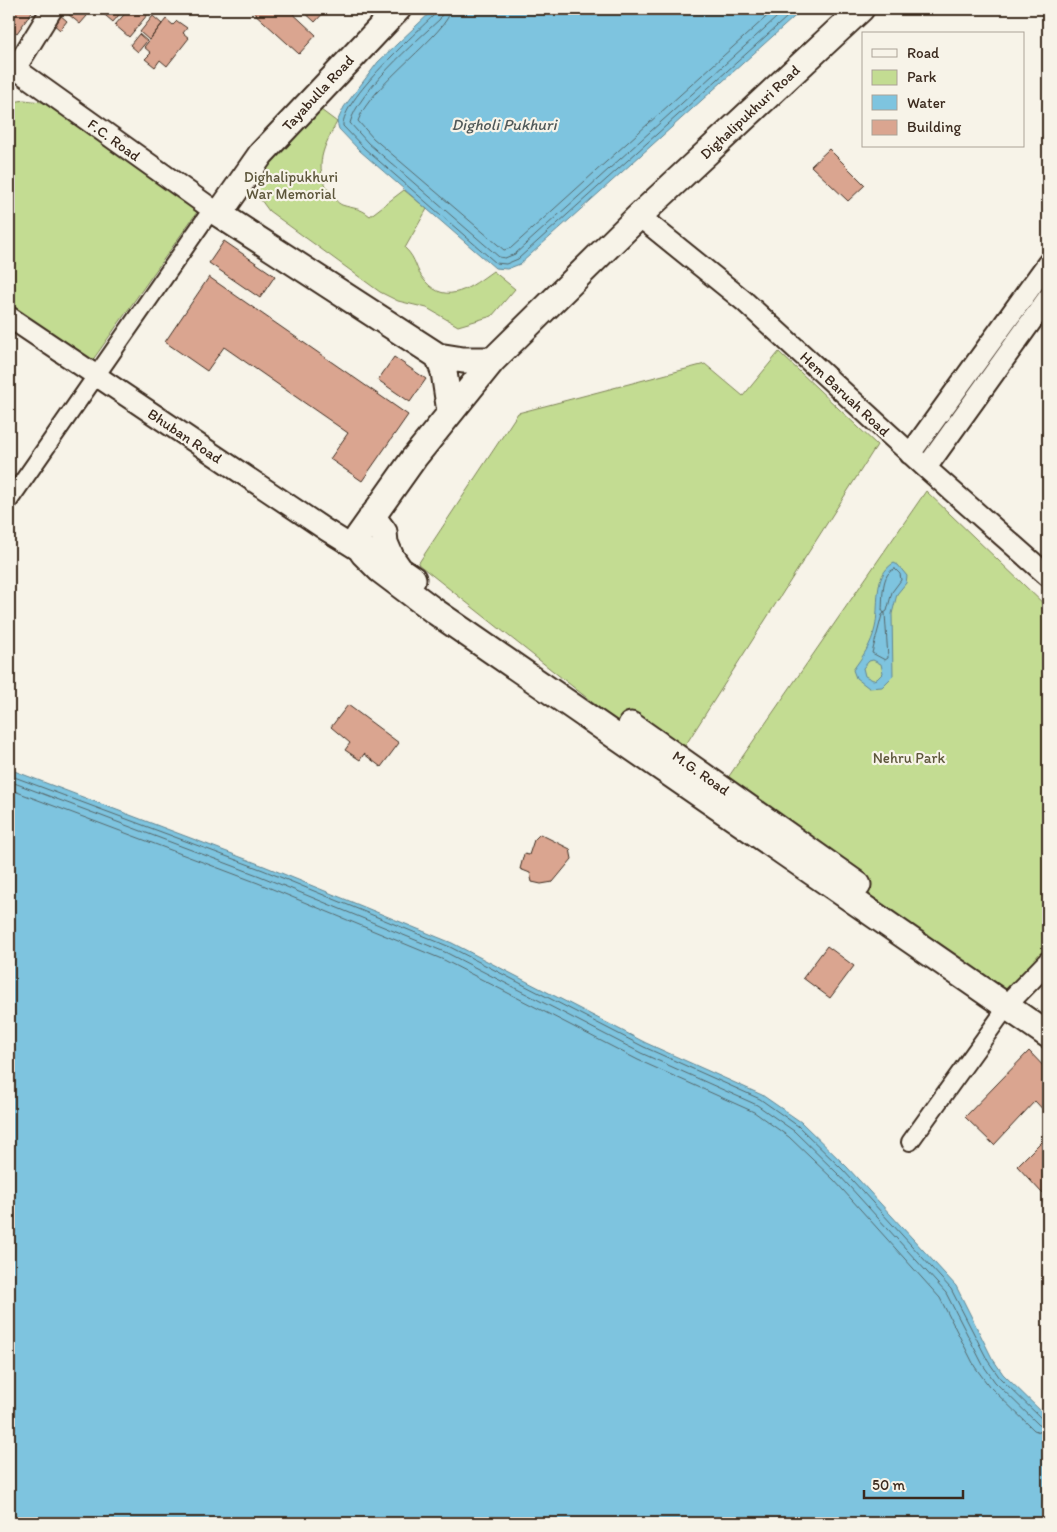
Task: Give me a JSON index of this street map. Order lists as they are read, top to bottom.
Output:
{
  "streets": {
    "main road": ["Tayabulla Road", "Dighalipukhuri Road", "M.G. Road"],
    "street": ["F.C. Road", "Hem Baruah Road", "Bhuban Road"]
  },
  "crossings": [
    ["Tayabulla Road", "F.C. Road"],
    ["Dighalipukhuri Road", "Hem Baruah Road"],
    ["Dighalipukhuri Road", "Bhuban Road"]
  ],
  "water": ["Digholi Pukhuri"],
  "parks": ["Dighalipukhuri War Memorial", "Nehru Park"],
  "legend": [
    "Road",
    "Park",
    "Water",
    "Building"
  ],
  "scale_bar": "50 m"
}
